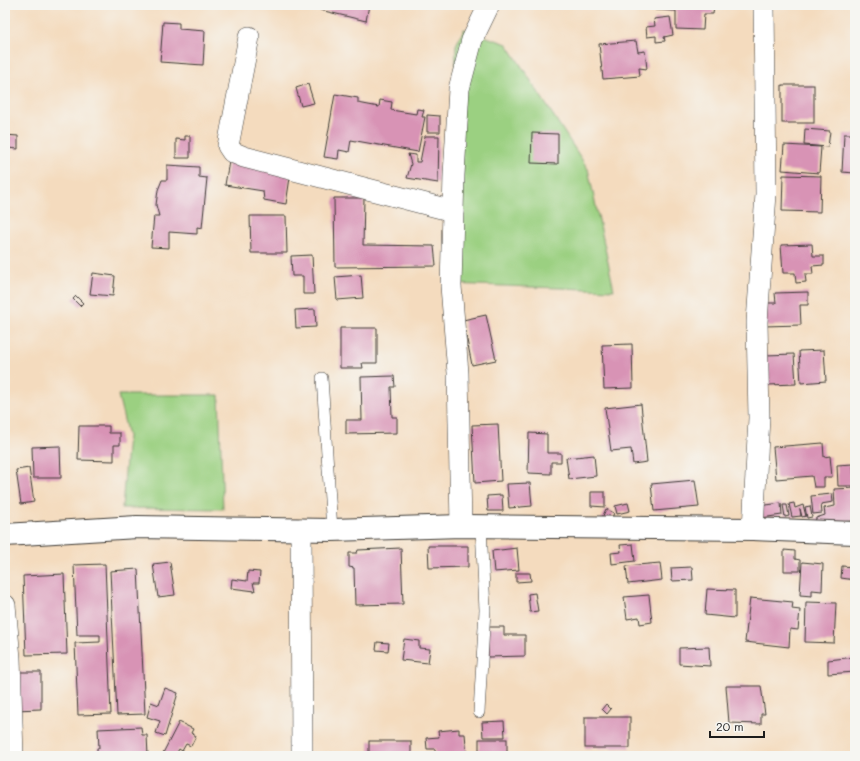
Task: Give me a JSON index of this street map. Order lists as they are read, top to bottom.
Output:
{
  "scale_bar": "20 m"
}
